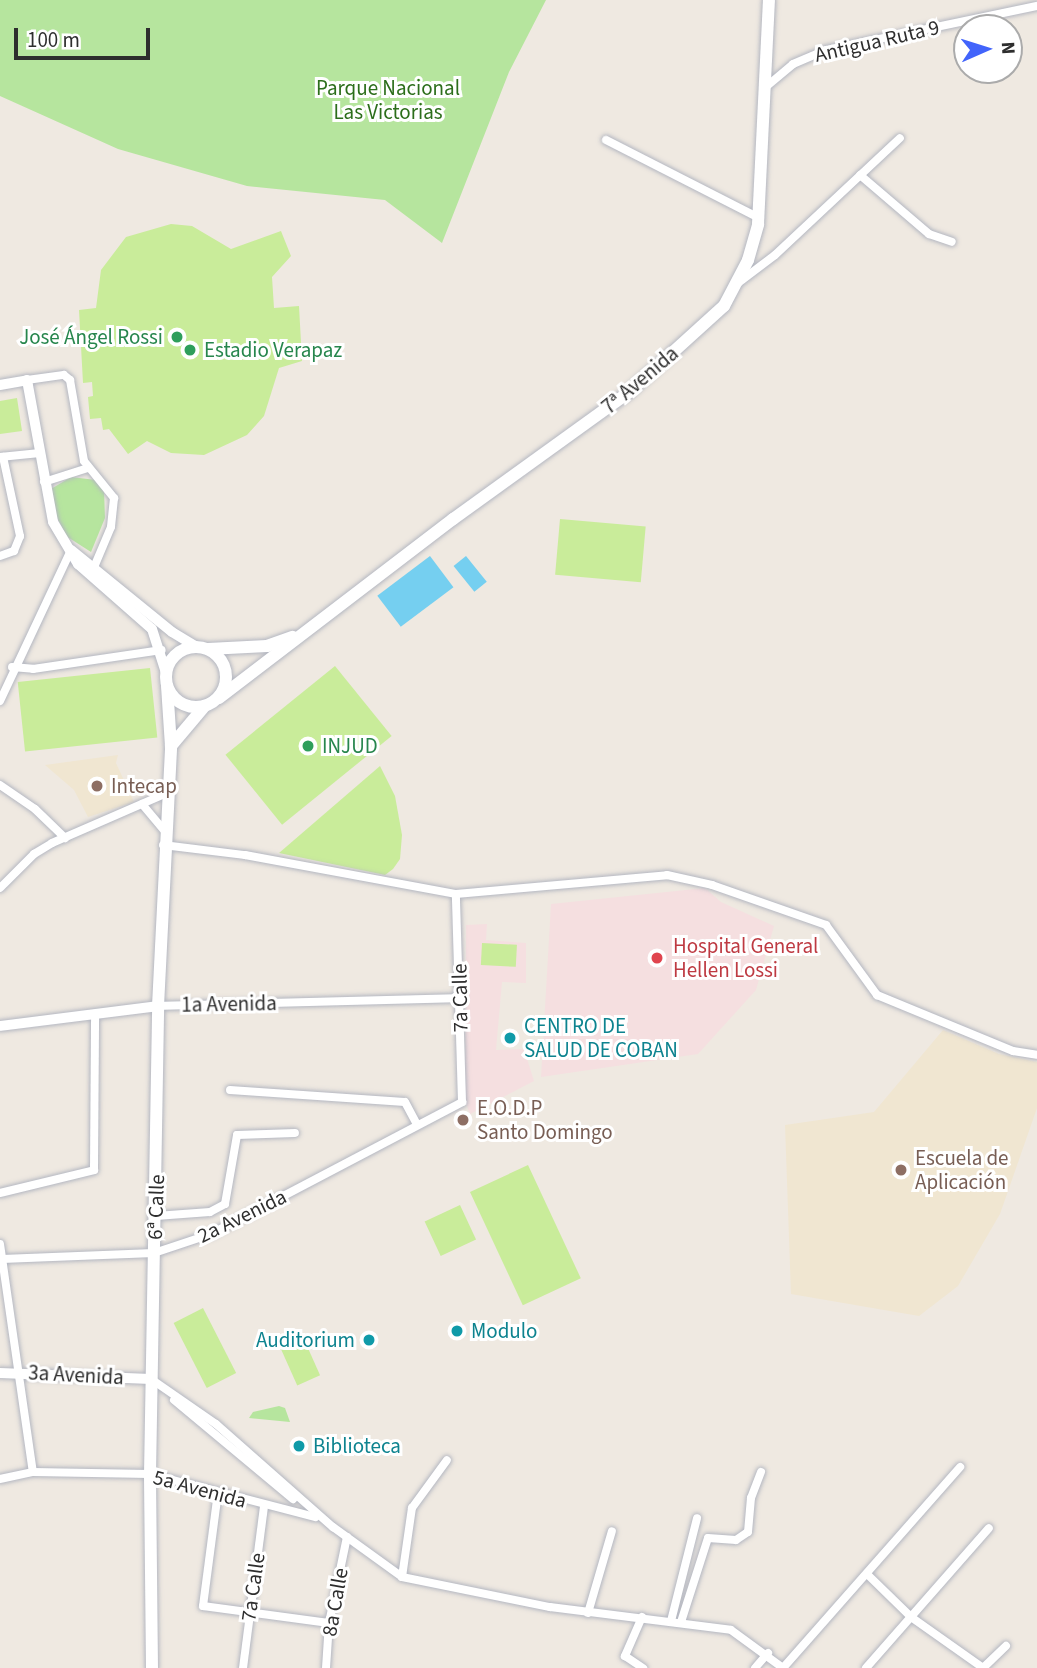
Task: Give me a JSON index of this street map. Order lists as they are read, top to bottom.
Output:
{
  "streets": {
    "main road": ["7ª Avenida", "6ª Calle"],
    "street": [
      "Antigua Ruta 9",
      "7a Calle",
      "1a Avenida",
      "2a Avenida",
      "3a Avenida",
      "5a Avenida",
      "8a Calle"
    ]
  },
  "crossings": [
    ["Antigua Ruta 9", "7ª Avenida"],
    ["7ª Avenida", "6ª Calle"],
    ["7a Calle", "1a Avenida"],
    ["7a Calle", "2a Avenida"],
    ["7a Calle", "5a Avenida"],
    ["1a Avenida", "6ª Calle"],
    ["6ª Calle", "2a Avenida"],
    ["6ª Calle", "3a Avenida"],
    ["6ª Calle", "5a Avenida"]
  ],
  "parks": ["Parque Nacional Las Victorias"],
  "places": [
    "José Ángel Rossi",
    "Estadio Verapaz",
    "INJUD",
    "Intecap",
    "Hospital General Hellen Lossi",
    "CENTRO DE SALUD DE COBAN",
    "E.O.D.P Santo Domingo",
    "Escuela de Aplicación",
    "Modulo",
    "Auditorium",
    "Biblioteca"
  ],
  "scale_bar": "100 m",
  "north": "right"
}
